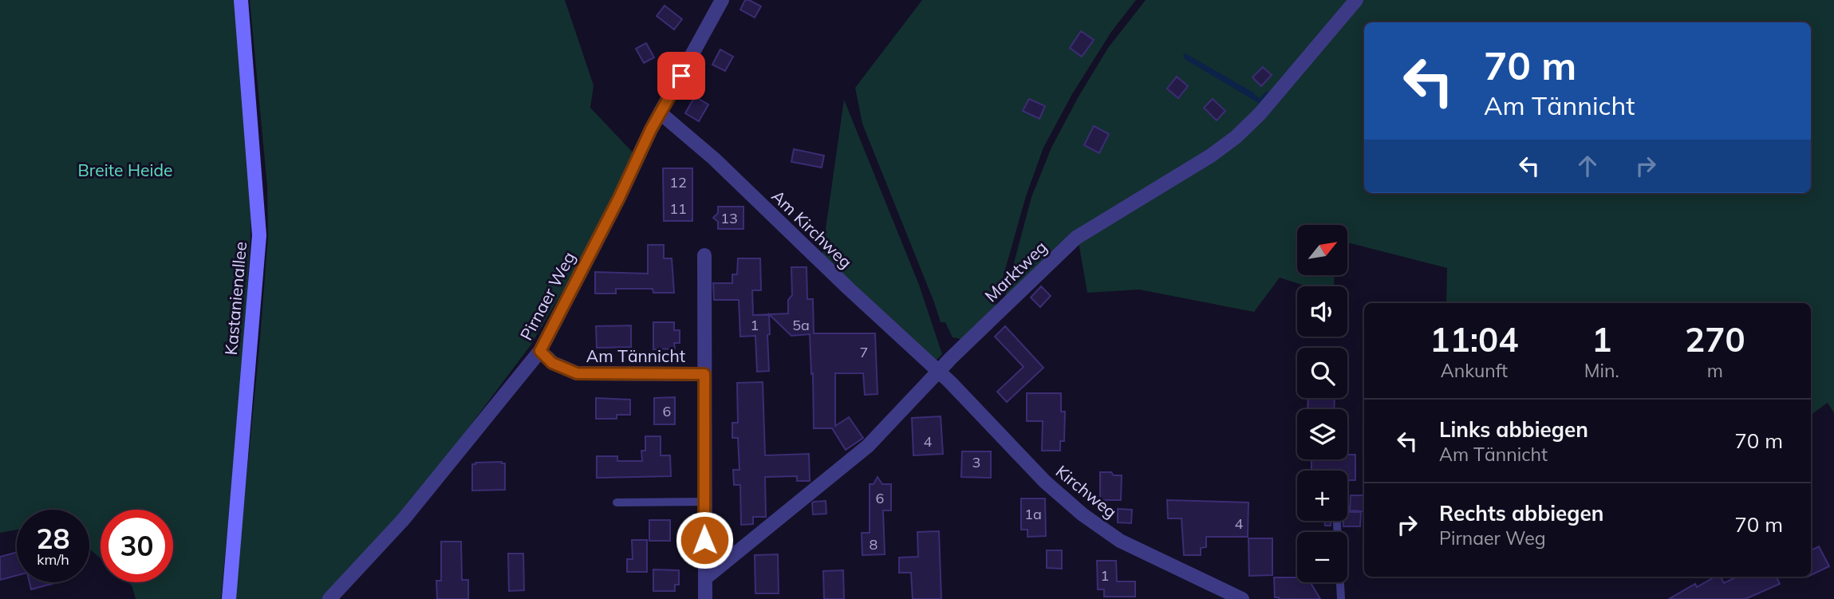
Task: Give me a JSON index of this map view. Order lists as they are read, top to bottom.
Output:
{
  "streets": {
    "main road": ["Kastanienallee"],
    "street": [
      "Am Kirchweg",
      "Marktweg",
      "Pirnaer Weg",
      "Am Tännicht",
      "Kirchweg"
    ]
  },
  "crossings": [
    ["Am Kirchweg", "Marktweg"],
    ["Am Kirchweg", "Pirnaer Weg"],
    ["Am Kirchweg", "Kirchweg"],
    ["Marktweg", "Am Tännicht"],
    ["Marktweg", "Kirchweg"],
    ["Pirnaer Weg", "Am Tännicht"]
  ],
  "parks": ["Breite Heide"],
  "house_numbers": [
    "12",
    "11",
    "13",
    "1",
    "5a",
    "7",
    "6",
    "4",
    "3",
    "6",
    "1a",
    "4",
    "8",
    "1"
  ],
  "north": "top right",
  "page": {
    "turn": ["70 m", "Am Tännicht"],
    "map_buttons": ["+", "−"],
    "eta": [
      "11:04",
      "Ankunft",
      "1",
      "Min.",
      "270",
      "m"
    ],
    "list": [
      {
        "name": "Links abbiegen",
        "note": "Am Tännicht",
        "value": "70 m"
      },
      {
        "name": "Rechts abbiegen",
        "note": "Pirnaer Weg",
        "value": "70 m"
      }
    ],
    "speed": "28 km/h",
    "limit": "30"
  }
}
